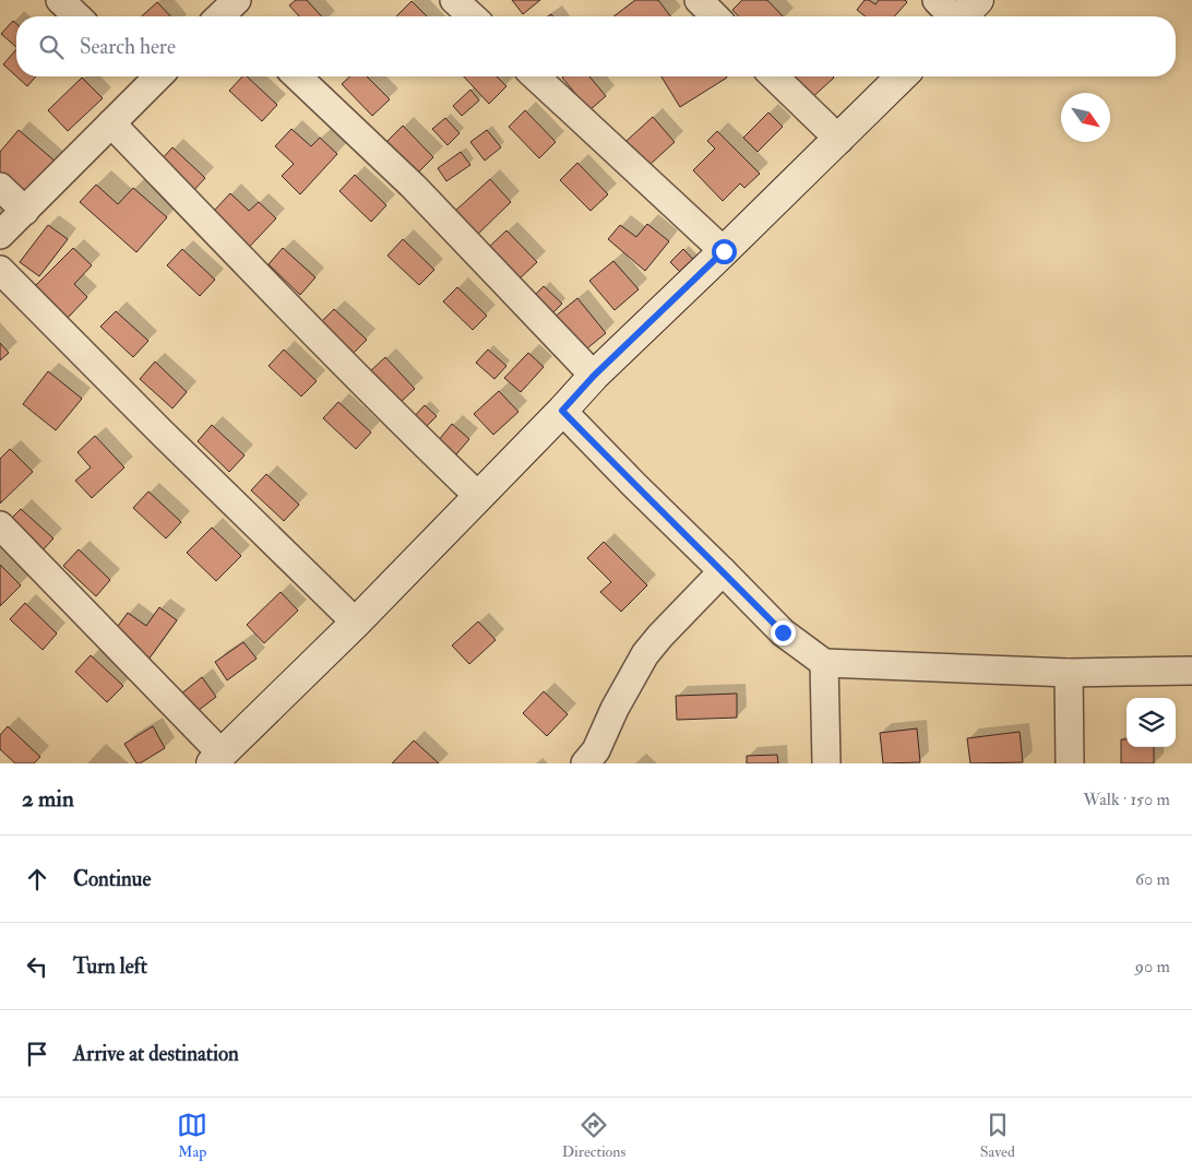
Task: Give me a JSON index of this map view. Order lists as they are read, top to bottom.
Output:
{
  "north": "bottom right",
  "page": {
    "search": "Search here",
    "heading": ["2 min", "Walk · 150 m"],
    "list": [
      ["Continue", "60 m"],
      ["Turn left", "90 m"],
      "Arrive at destination"
    ],
    "nav": ["Map", "Directions", "Saved"]
  }
}
